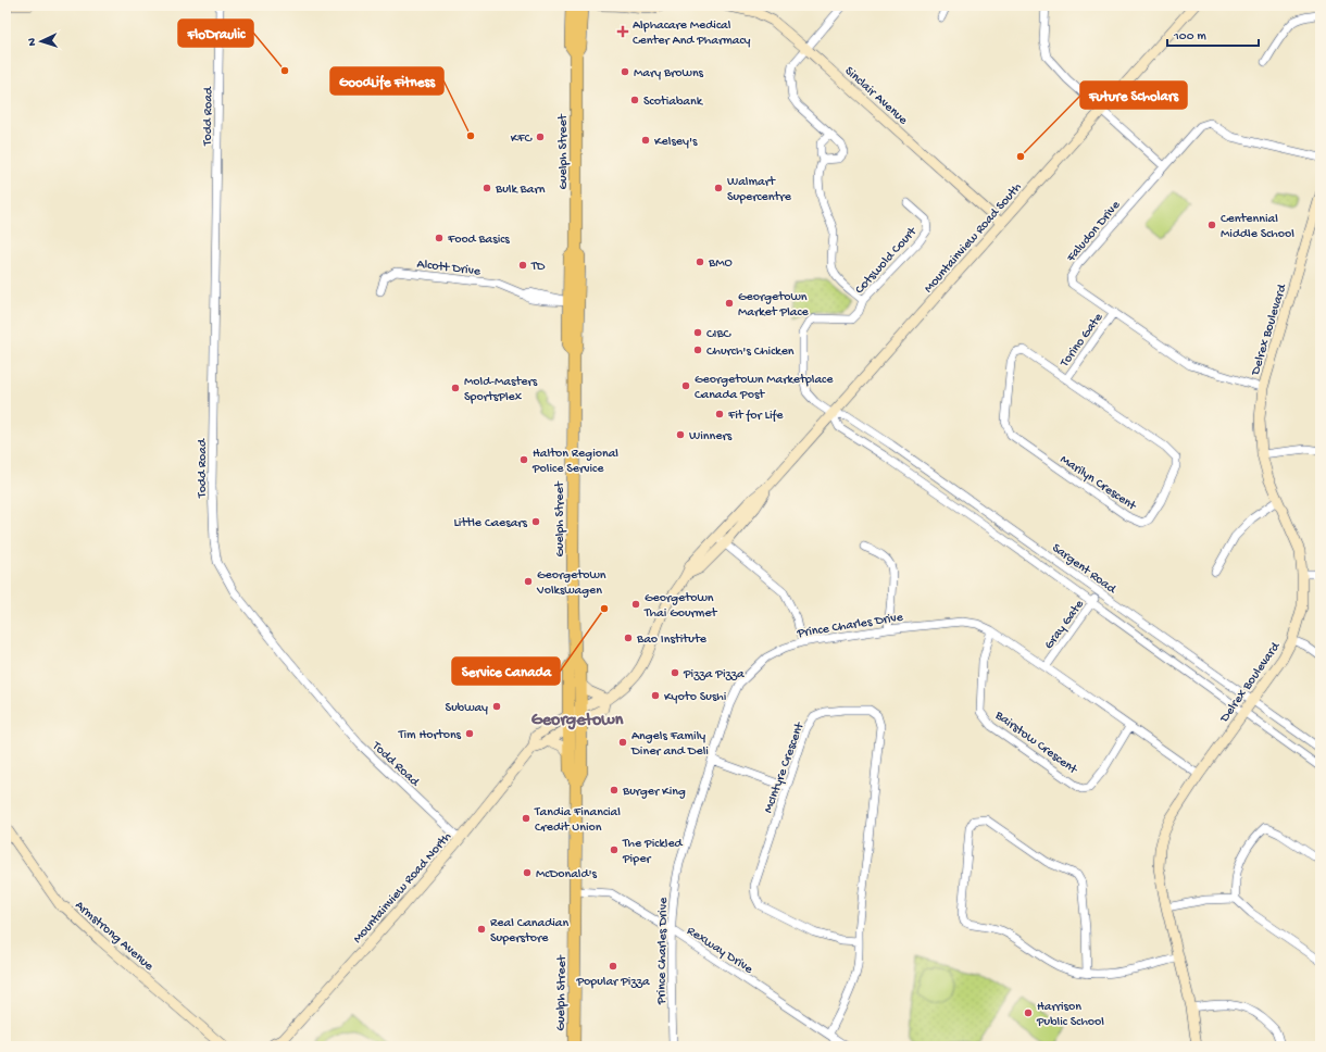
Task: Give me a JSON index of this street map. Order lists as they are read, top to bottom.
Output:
{
  "streets": {
    "main road": [
      "Sinclair Avenue",
      "Guelph Street",
      "Mountainview Road South",
      "Delrex Boulevard",
      "Mountainview Road North",
      "Armstrong Avenue"
    ],
    "street": [
      "Todd Road",
      "Faludon Drive",
      "Cotswold Court",
      "Alcott Drive",
      "Torino Gate",
      "Marilyn Crescent",
      "Sargent Road",
      "Prince Charles Drive",
      "Gray Gate",
      "Bairstow Crescent",
      "McIntyre Crescent",
      "Rexway Drive"
    ]
  },
  "crossings": [
    ["Sinclair Avenue", "Mountainview Road South"],
    ["Todd Road", "Mountainview Road North"],
    ["Guelph Street", "Mountainview Road South"],
    ["Guelph Street", "Alcott Drive"],
    ["Guelph Street", "Mountainview Road North"],
    ["Guelph Street", "Rexway Drive"],
    ["Faludon Drive", "Delrex Boulevard"],
    ["Faludon Drive", "Torino Gate"],
    ["Mountainview Road South", "Cotswold Court"],
    ["Mountainview Road South", "Sargent Road"],
    ["Mountainview Road South", "Mountainview Road North"],
    ["Cotswold Court", "Sargent Road"],
    ["Delrex Boulevard", "Sargent Road"],
    ["Delrex Boulevard", "Prince Charles Drive"],
    ["Torino Gate", "Marilyn Crescent"],
    ["Sargent Road", "Gray Gate"],
    ["Prince Charles Drive", "Gray Gate"],
    ["Prince Charles Drive", "Bairstow Crescent"],
    ["Prince Charles Drive", "Rexway Drive"],
    ["McIntyre Crescent", "Rexway Drive"]
  ],
  "districts": ["Georgetown"],
  "places": {
    "health": ["Alphacare Medical Center And Pharmacy"],
    "other": [
      "FloDraulic",
      "Mary Browns",
      "Scotiabank",
      "GoodLife Fitness",
      "KFC",
      "Kelsey's",
      "Future Scholars",
      "Bulk Barn",
      "Walmart Supercentre",
      "Centennial Middle School",
      "Food Basics",
      "BMO",
      "TD",
      "Georgetown Market Place",
      "CIBC",
      "Church's Chicken",
      "Georgetown Marketplace Canada Post",
      "Mold-Masters SportsPlex",
      "Fit for Life",
      "Winners",
      "Halton Regional Police Service",
      "Little Caesars",
      "Georgetown Volkswagen",
      "Georgetown Thai Gourmet",
      "Service Canada",
      "Bao Institute",
      "Pizza Pizza",
      "Kyoto Sushi",
      "Subway",
      "Tim Hortons",
      "Angels Family Diner and Deli",
      "Burger King",
      "Tandia Financial Credit Union",
      "The Pickled Piper",
      "McDonald's",
      "Real Canadian Superstore",
      "Popular Pizza",
      "Harrison Public School"
    ]
  },
  "scale_bar": "100 m",
  "north": "left"
}
